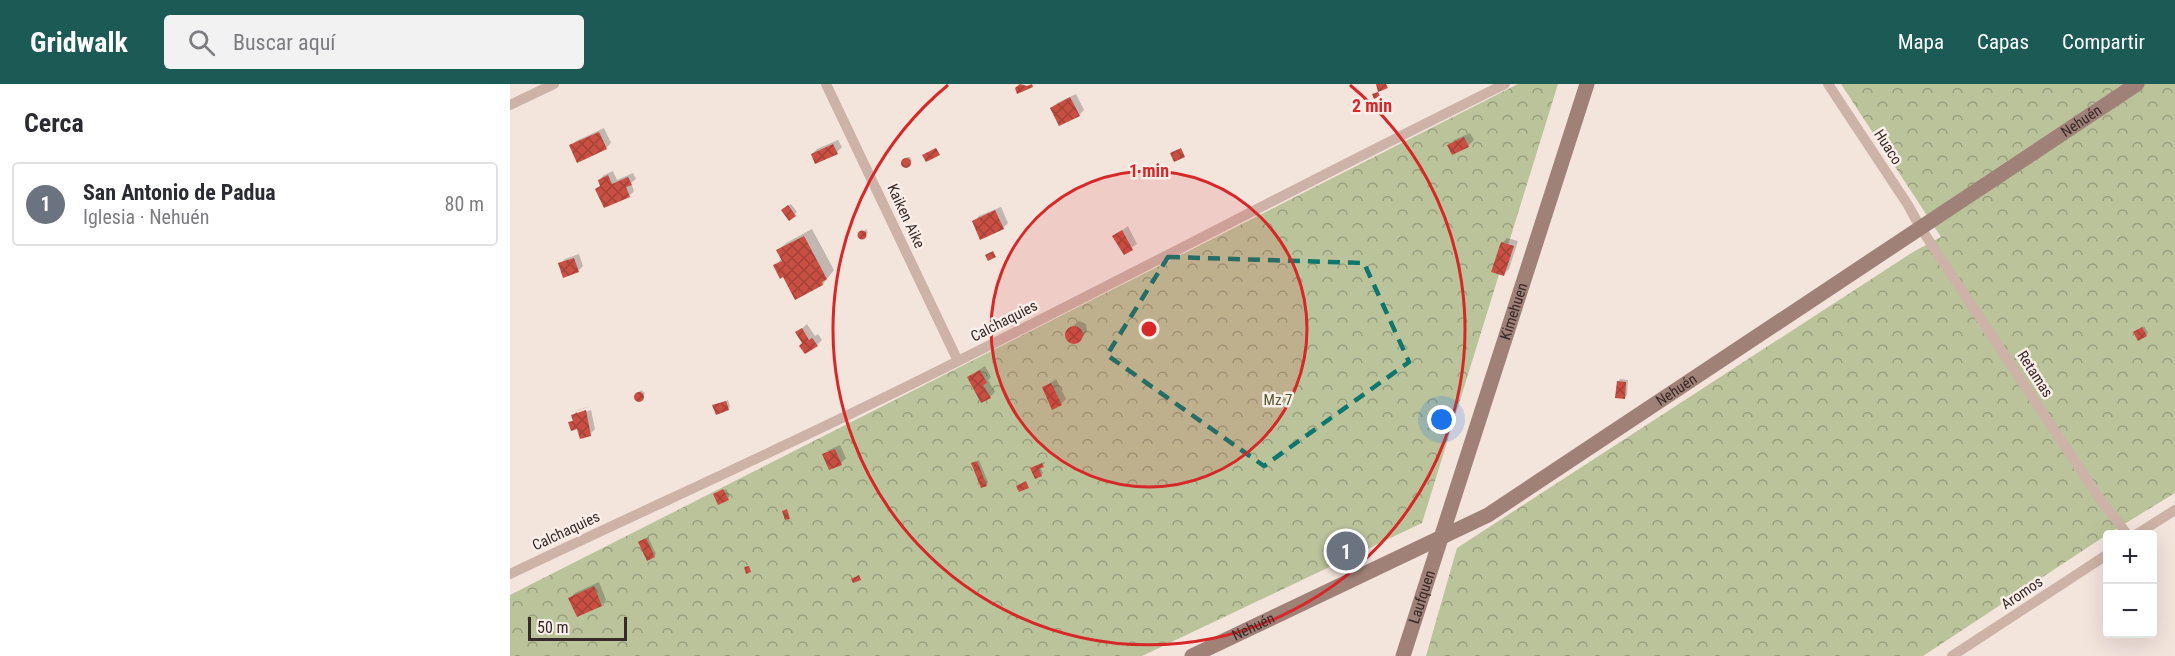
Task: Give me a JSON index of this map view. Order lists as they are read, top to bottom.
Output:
{
  "streets": {
    "street": [
      "Nehuén",
      "Huaco",
      "Kaiken Aike",
      "Kimehuen",
      "Calchaquies",
      "Retamas",
      "Aromos",
      "Laufquen"
    ]
  },
  "crossings": [
    ["Nehuén", "Huaco"],
    ["Nehuén", "Kimehuen"],
    ["Nehuén", "Retamas"],
    ["Nehuén", "Laufquen"],
    ["Huaco", "Retamas"],
    ["Kaiken Aike", "Calchaquies"],
    ["Kimehuen", "Laufquen"]
  ],
  "parks": ["Mz 7"],
  "scale_bar": "50 m",
  "page": {
    "header": "Gridwalk",
    "search": "Buscar aquí",
    "nav": ["Mapa", "Capas", "Compartir"],
    "heading": "Cerca",
    "list": [
      {
        "mark": "1",
        "name": "San Antonio de Padua",
        "note": "Iglesia · Nehuén",
        "value": "80 m"
      }
    ],
    "pins": "1",
    "map_buttons": ["+", "−"],
    "scale": "50 m"
  },
  "rings": ["2 min", "1 min"]
}
